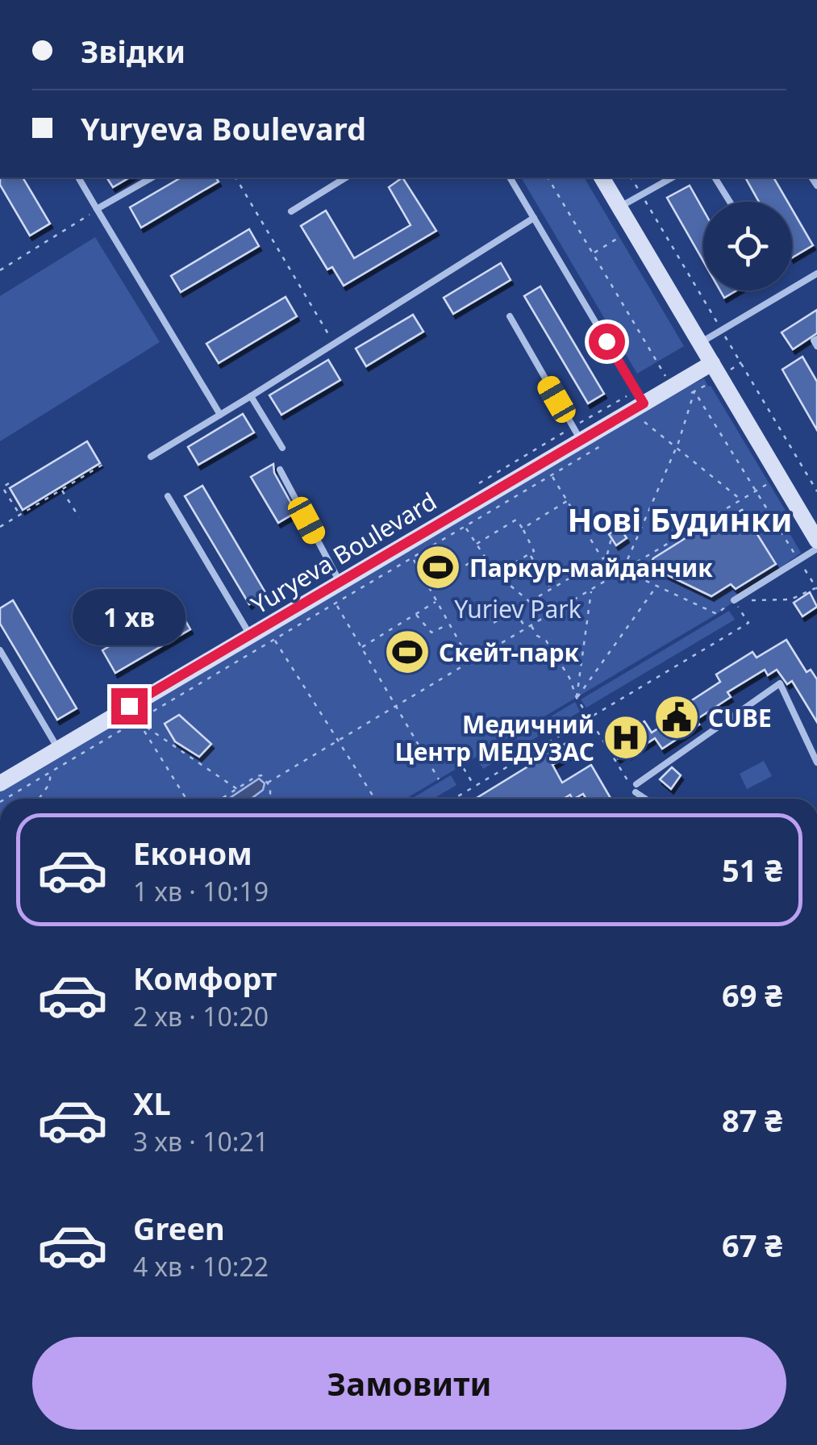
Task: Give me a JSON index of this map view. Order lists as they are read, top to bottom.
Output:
{
  "streets": {
    "street": ["Yuryeva Boulevard"]
  },
  "districts": ["Нові Будинки"],
  "parks": ["Yuriev Park"],
  "places": {
    "sports": ["Паркур-майданчик", "Скейт-парк"],
    "public building": ["CUBE"],
    "hospital": ["Медичний Центр МЕДУЗАС"]
  },
  "page": {
    "banner": ["Звідки", "Yuryeva Boulevard"],
    "bubble": "1 хв",
    "list": [
      {
        "name": "Економ",
        "note": "1 хв · 10:19",
        "value": "51 ₴"
      },
      {
        "name": "Комфорт",
        "note": "2 хв · 10:20",
        "value": "69 ₴"
      },
      {
        "name": "XL",
        "note": "3 хв · 10:21",
        "value": "87 ₴"
      },
      {
        "name": "Green",
        "note": "4 хв · 10:22",
        "value": "67 ₴"
      }
    ],
    "buttons": "Замовити"
  }
}
